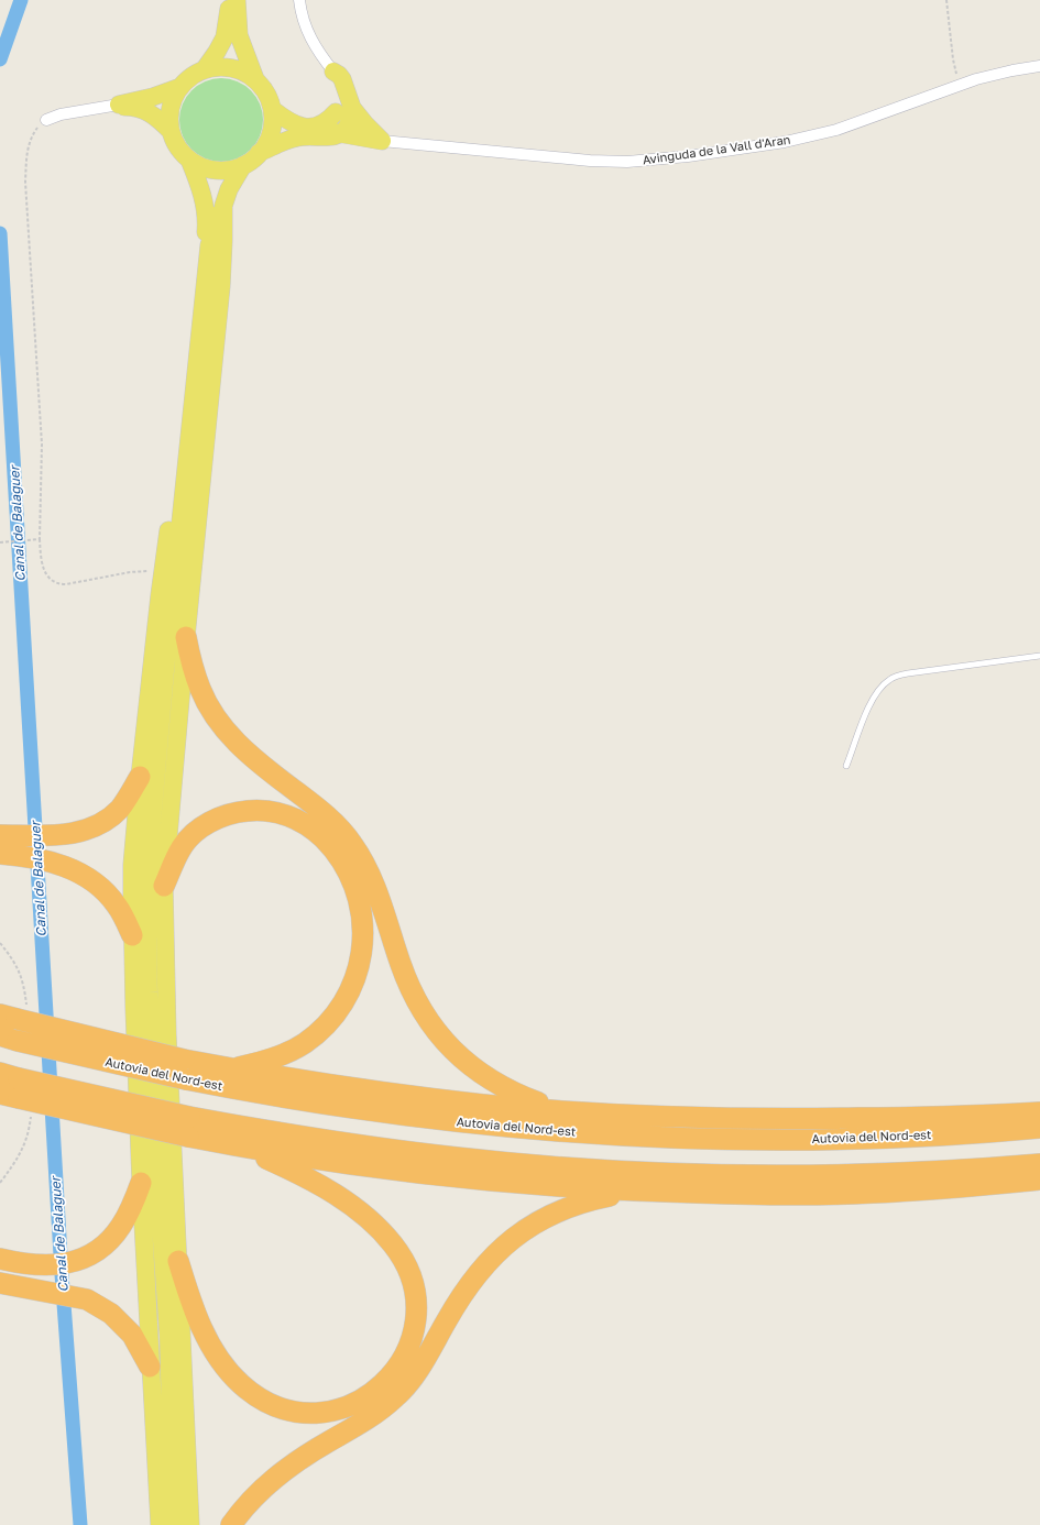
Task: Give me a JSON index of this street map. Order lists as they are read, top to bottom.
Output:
{
  "streets": {
    "highway": ["Autovia del Nord-est"],
    "street": ["Avinguda de la Vall d'Aran"]
  },
  "water": ["Canal de Balaguer"]
}
